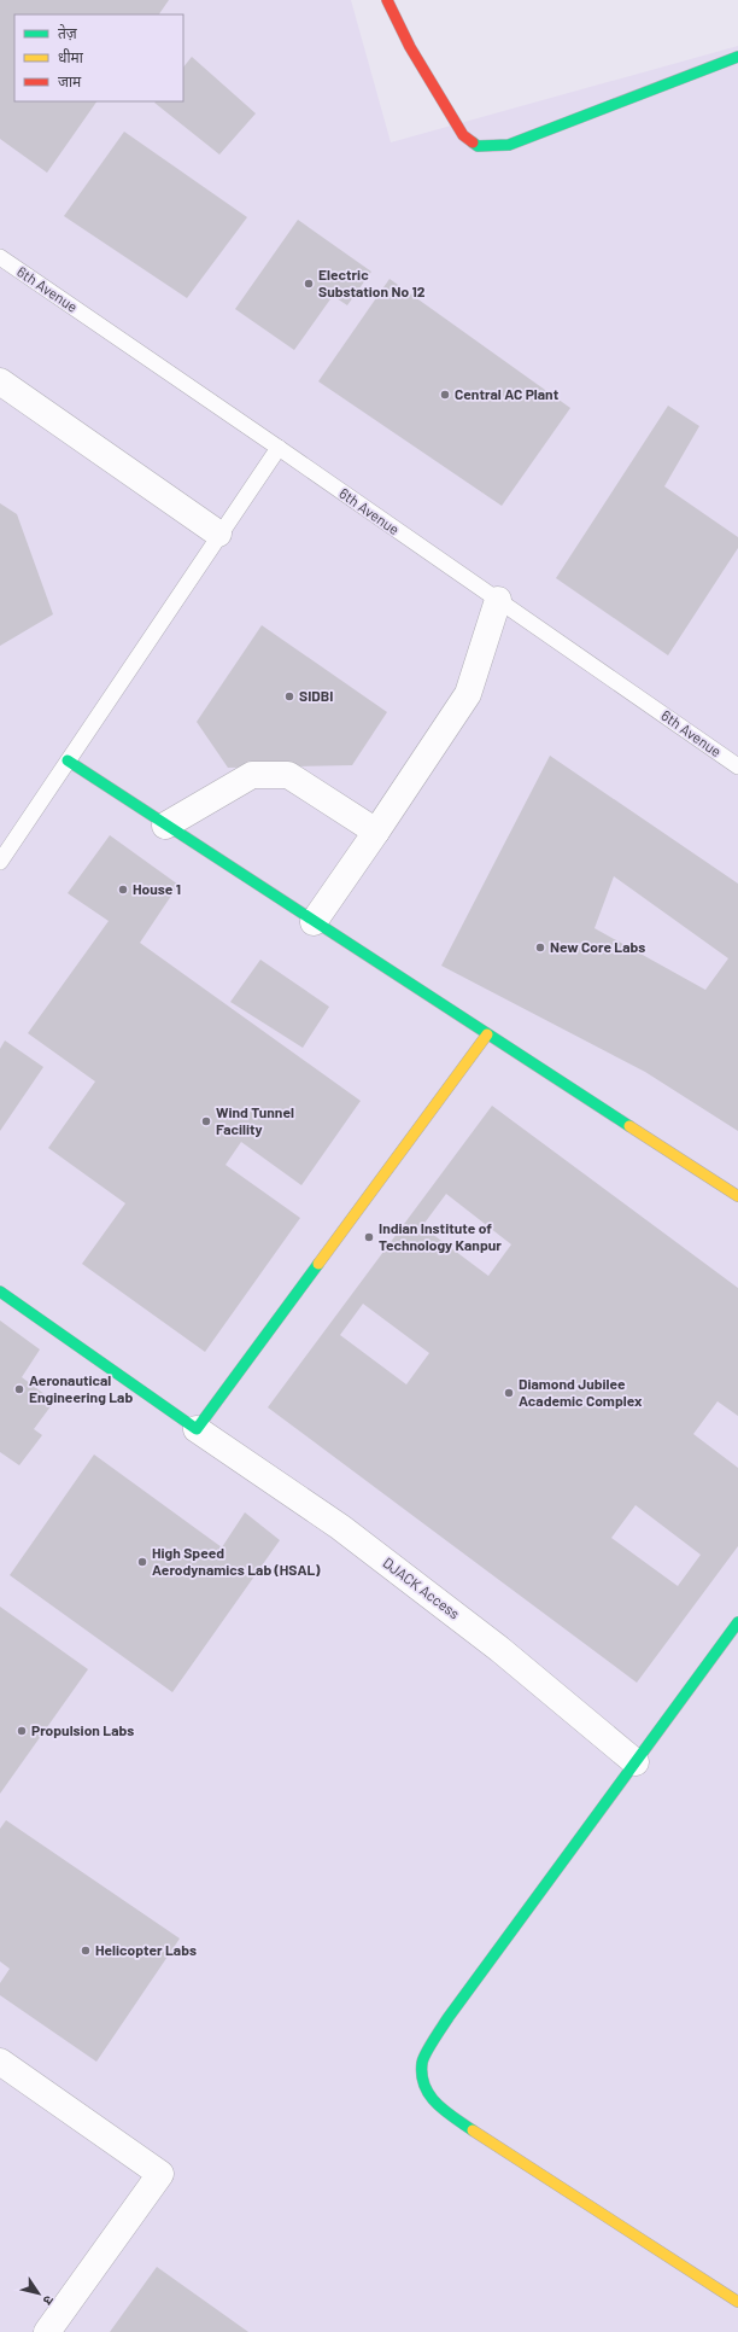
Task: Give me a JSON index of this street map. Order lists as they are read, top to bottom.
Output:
{
  "streets": {
    "street": ["DJACK Access"],
    "lane": ["6th Avenue"]
  },
  "places": [
    "Electric Substation No 12",
    "Central AC Plant",
    "SIDBI",
    "House 1",
    "New Core Labs",
    "Wind Tunnel Facility",
    "Indian Institute of Technology Kanpur",
    "Aeronautical Engineering Lab",
    "Diamond Jubilee Academic Complex",
    "High Speed Aerodynamics Lab (HSAL)",
    "Propulsion Labs",
    "Helicopter Labs"
  ],
  "legend": ["तेज़", "धीमा", "जाम"],
  "north": "bottom right"
}
